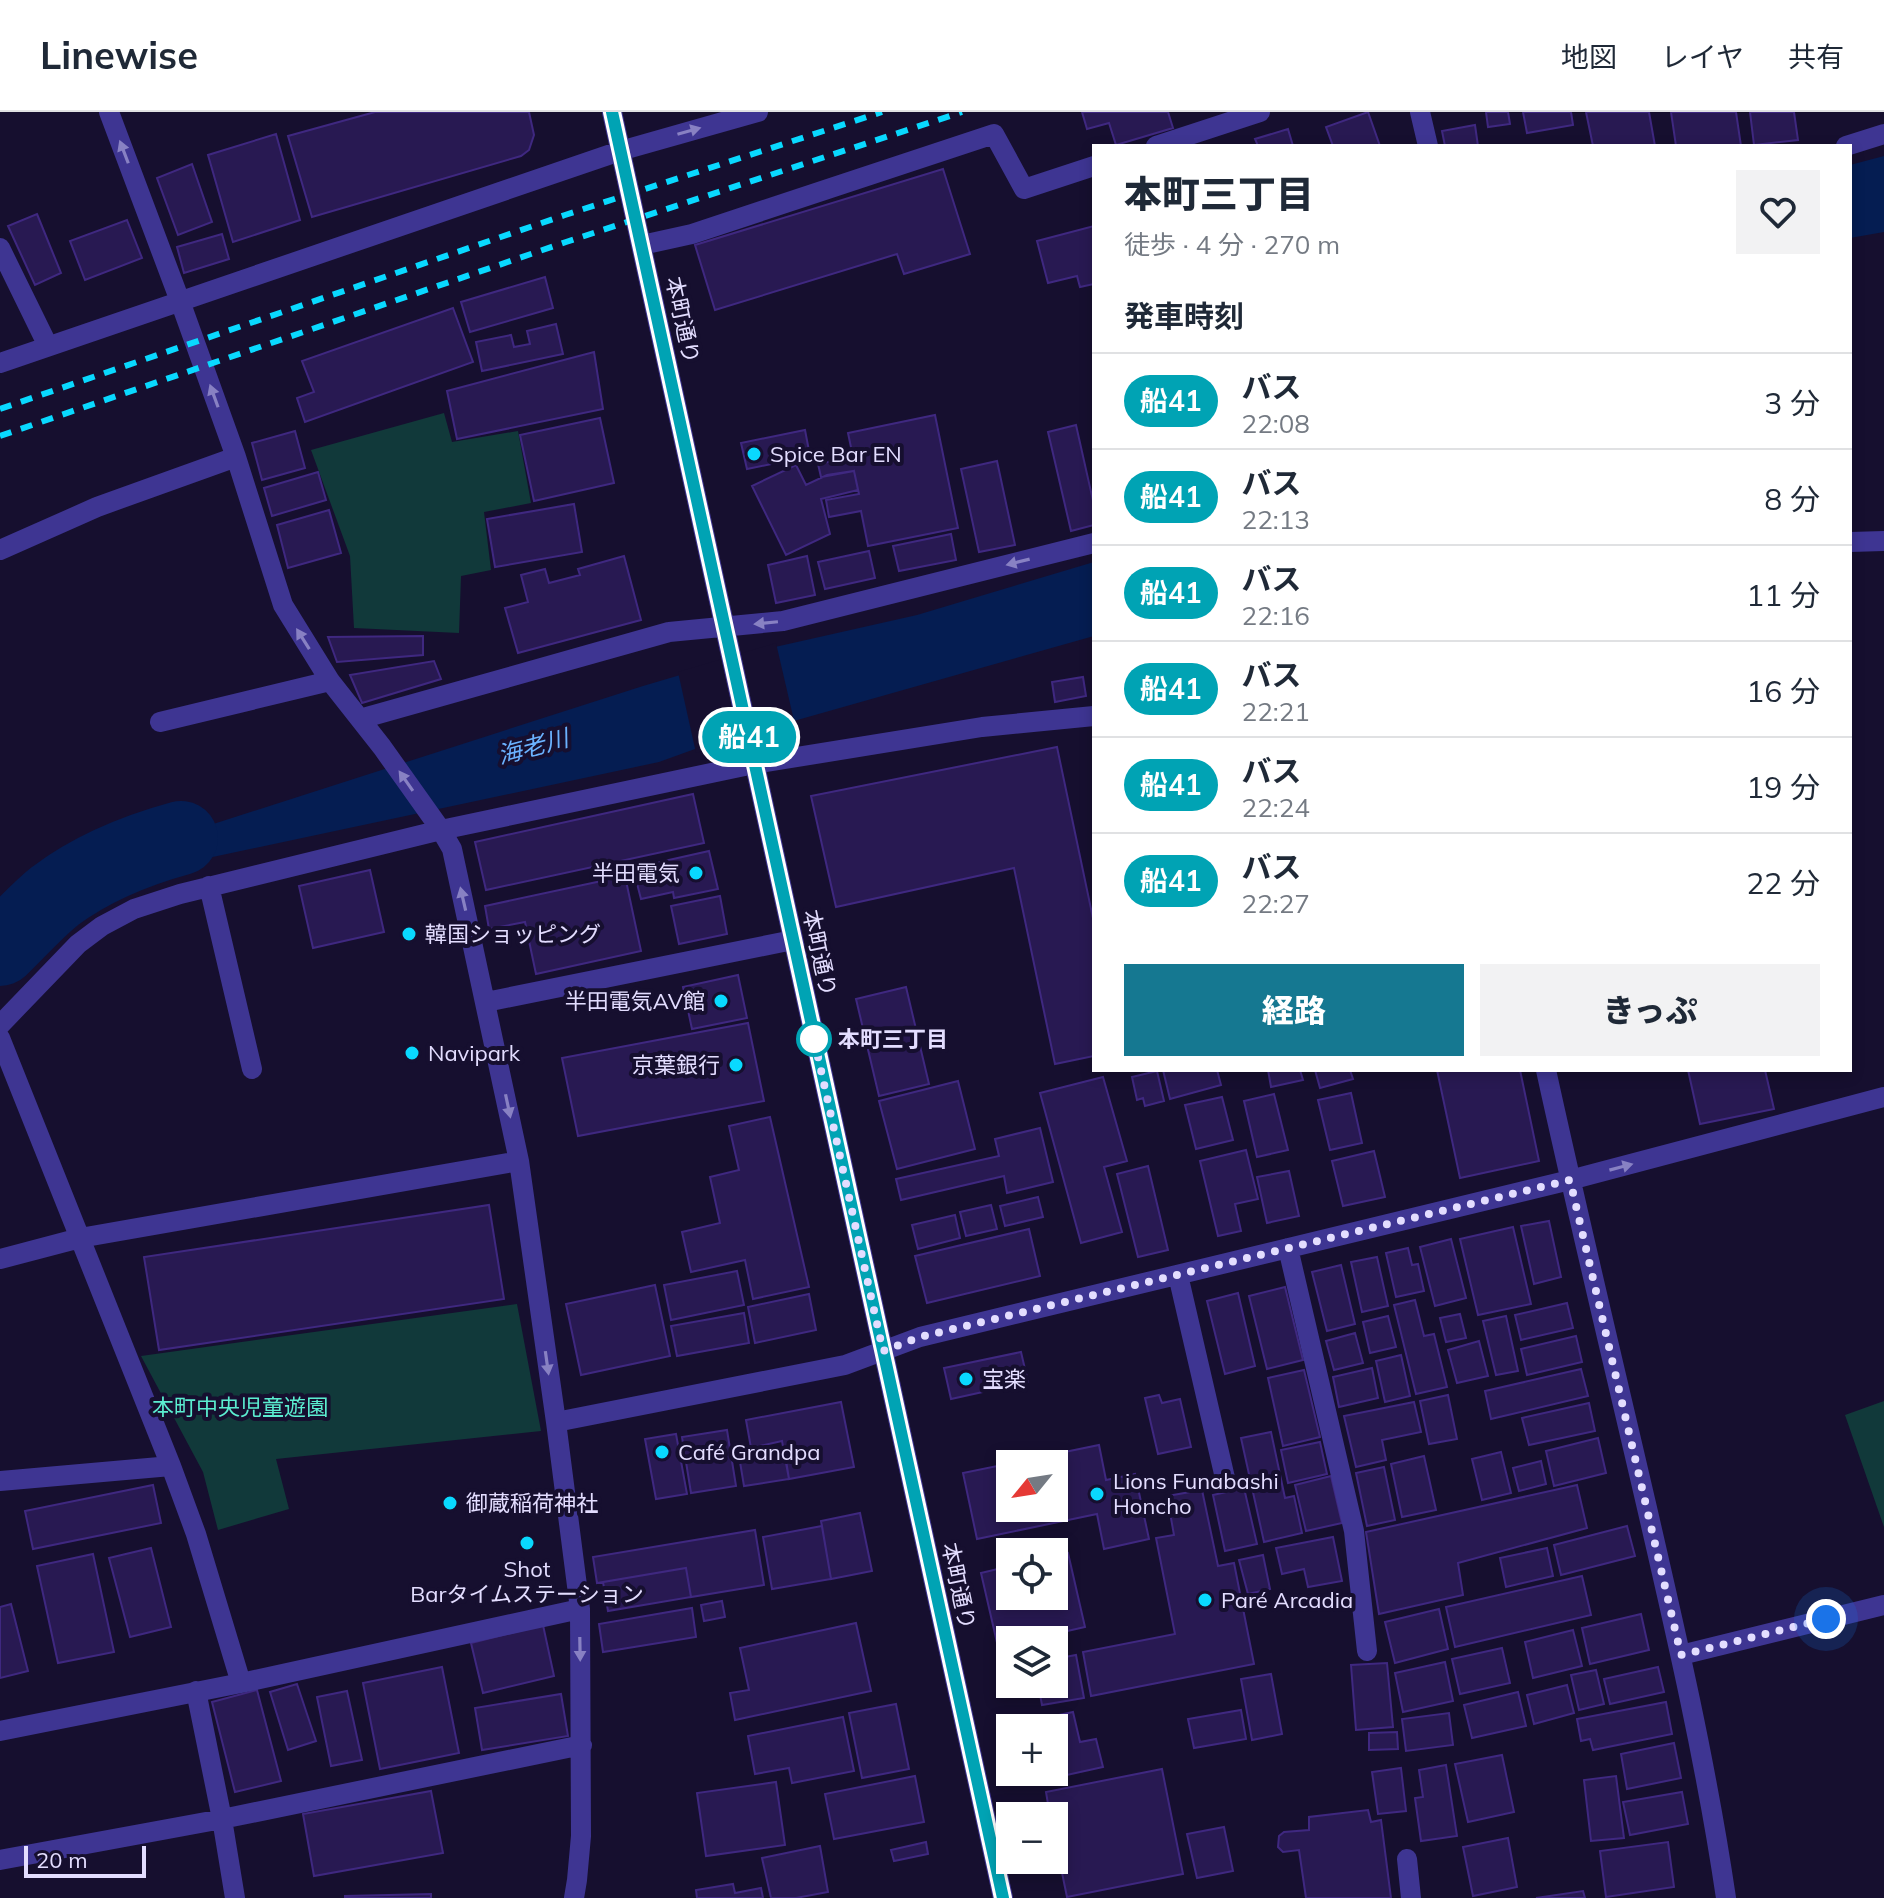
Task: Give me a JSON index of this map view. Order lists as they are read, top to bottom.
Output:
{
  "streets": {
    "street": ["本町通り"]
  },
  "water": ["海老川"],
  "parks": ["本町中央児童遊園"],
  "places": [
    "Spice Bar EN",
    "半田電気",
    "韓国ショッピング",
    "半田電気AV館",
    "本町三丁目",
    "Navipark",
    "京葉銀行",
    "宝楽",
    "Café Grandpa",
    "Lions Funabashi Honcho",
    "御蔵稲荷神社",
    "Shot Barタイムステーション",
    "Paré Arcadia"
  ],
  "lines": ["bus line 船41"],
  "scale_bar": "20 m",
  "north": "bottom left",
  "page": {
    "header": "Linewise",
    "nav": ["地図", "レイヤ", "共有"],
    "on_map": "船41",
    "heading": [
      ["本町三丁目", "徒歩 · 4 分 · 270 m"],
      "発車時刻"
    ],
    "list": [
      {
        "mark": "船41",
        "name": "バス",
        "note": "22:08",
        "value": "3 分"
      },
      {
        "mark": "船41",
        "name": "バス",
        "note": "22:13",
        "value": "8 分"
      },
      {
        "mark": "船41",
        "name": "バス",
        "note": "22:16",
        "value": "11 分"
      },
      {
        "mark": "船41",
        "name": "バス",
        "note": "22:21",
        "value": "16 分"
      },
      {
        "mark": "船41",
        "name": "バス",
        "note": "22:24",
        "value": "19 分"
      },
      {
        "mark": "船41",
        "name": "バス",
        "note": "22:27",
        "value": "22 分"
      }
    ],
    "buttons": ["経路", "きっぷ"],
    "map_buttons": ["+", "−"],
    "scale": "20 m"
  }
}
